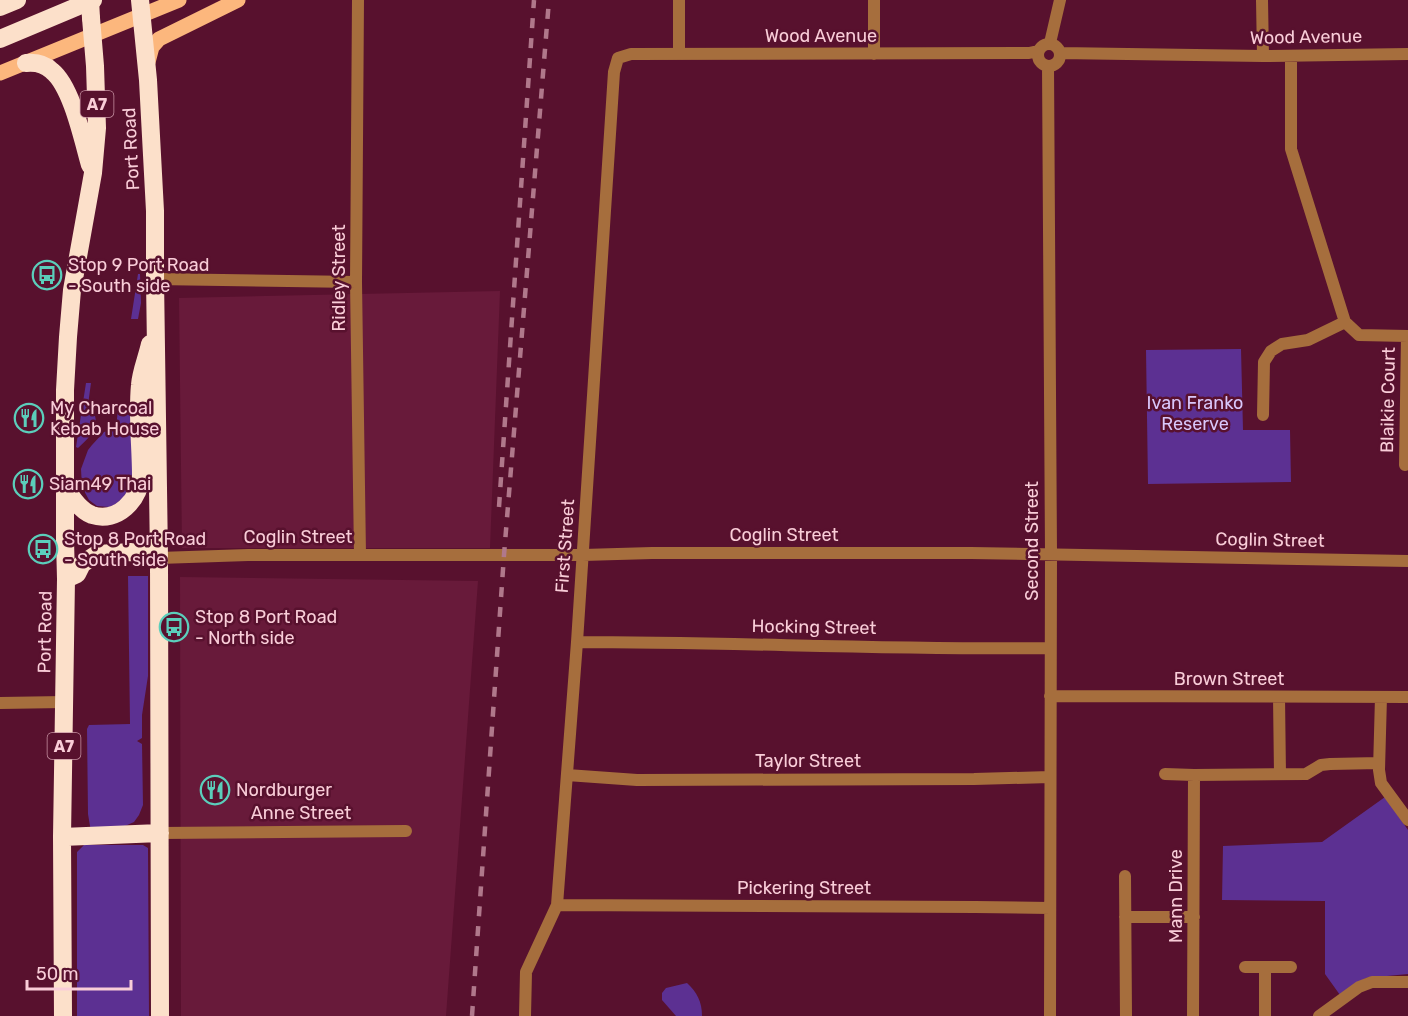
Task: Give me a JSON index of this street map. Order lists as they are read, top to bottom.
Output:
{
  "streets": {
    "highway": ["A7", "Port Road"],
    "street": [
      "Wood Avenue",
      "Ridley Street",
      "Blaikie Court",
      "Coglin Street",
      "Second Street",
      "First Street",
      "Hocking Street",
      "Brown Street",
      "Taylor Street",
      "Anne Street",
      "Pickering Street",
      "Mann Drive"
    ]
  },
  "crossings": [
    ["Wood Avenue", "Second Street"],
    ["Wood Avenue", "First Street"],
    ["Port Road", "Coglin Street"],
    ["Port Road", "Anne Street"],
    ["Ridley Street", "Coglin Street"],
    ["Coglin Street", "Second Street"],
    ["Coglin Street", "First Street"],
    ["Second Street", "Hocking Street"],
    ["Second Street", "Brown Street"],
    ["Second Street", "Taylor Street"],
    ["Second Street", "Pickering Street"],
    ["First Street", "Hocking Street"],
    ["First Street", "Taylor Street"],
    ["First Street", "Pickering Street"]
  ],
  "parks": ["Ivan Franko Reserve"],
  "places": {
    "bus stop": ["Stop 9 Port Road - South side", "Stop 8 Port Road - South side", "Stop 8 Port Road - North side"],
    "restaurant": ["My Charcoal Kebab House", "Siam49 Thai", "Nordburger"]
  },
  "scale_bar": "50 m"
}
